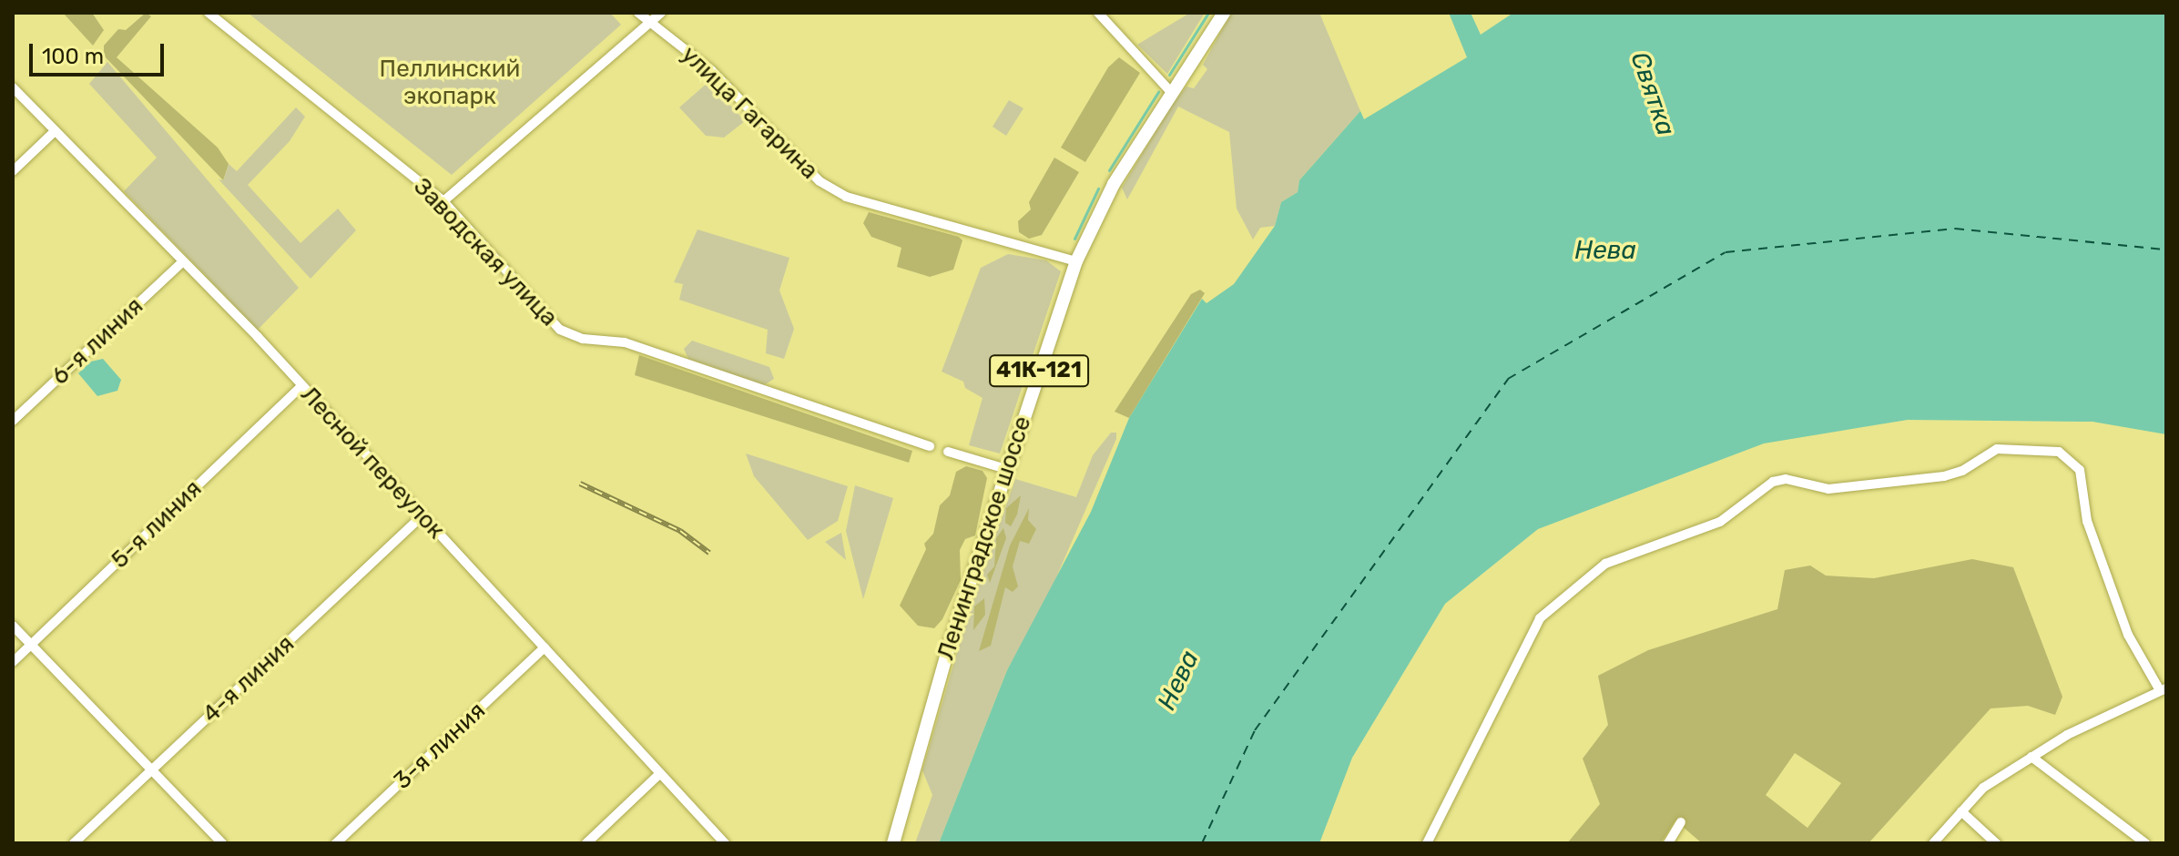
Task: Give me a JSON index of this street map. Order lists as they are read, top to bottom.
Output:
{
  "streets": {
    "main road": ["41К-121", "Ленинградское шоссе"],
    "street": [
      "улица Гагарина",
      "Заводская улица",
      "6-я линия",
      "Лесной переулок",
      "5-я линия",
      "4-я линия",
      "3-я линия"
    ]
  },
  "crossings": [
    ["улица Гагарина", "Ленинградское шоссе"],
    ["6-я линия", "Лесной переулок"],
    ["Лесной переулок", "5-я линия"],
    ["Лесной переулок", "4-я линия"],
    ["Лесной переулок", "3-я линия"]
  ],
  "water": ["Святка", "Нева"],
  "parks": ["Пеллинский экопарк"],
  "scale_bar": "100 m"
}
